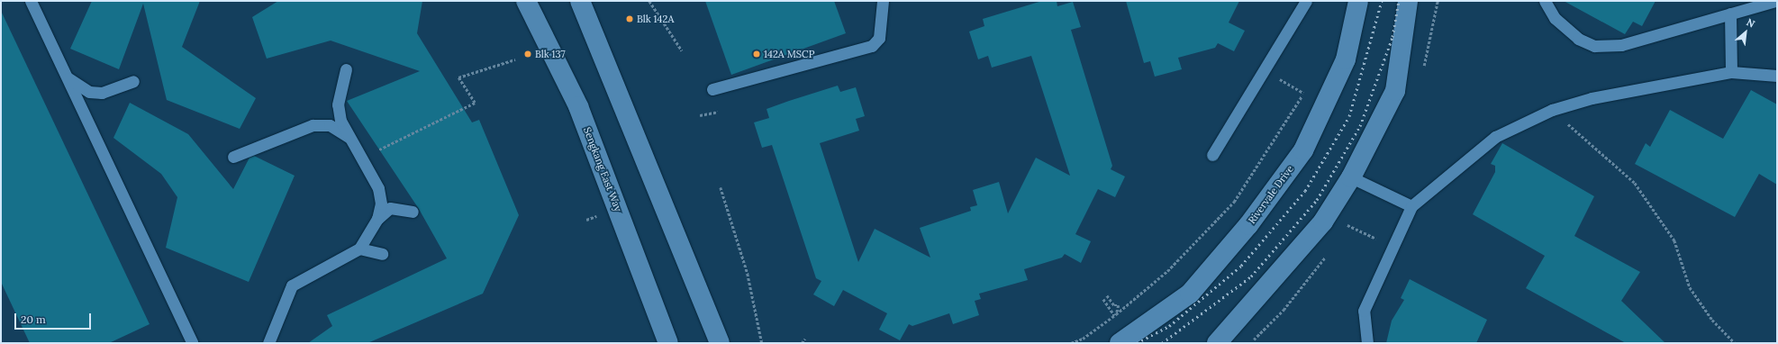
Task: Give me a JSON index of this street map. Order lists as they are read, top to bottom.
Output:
{
  "streets": {
    "street": ["Sengkang East Way", "Rivervale Drive"]
  },
  "places": ["Blk 142A", "Blk 137", "142A MSCP"],
  "scale_bar": "20 m",
  "north": "top right"
}
